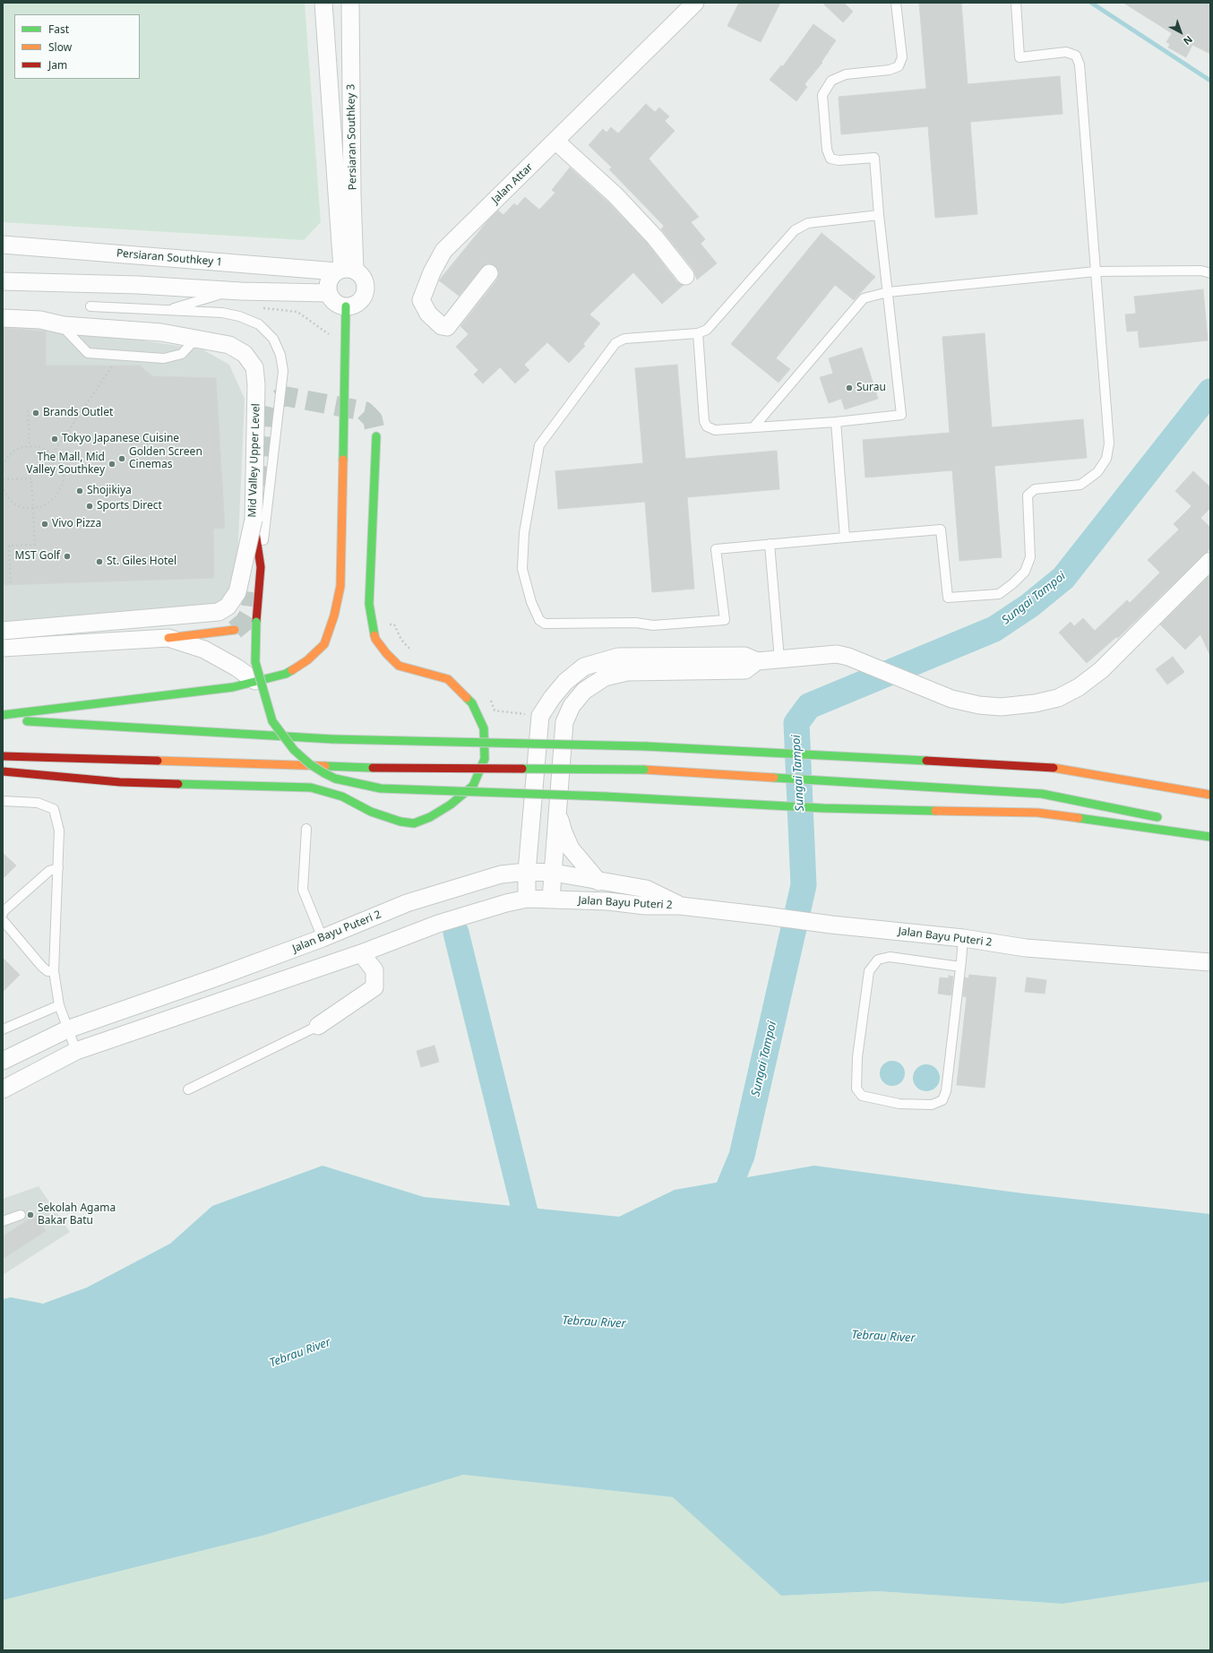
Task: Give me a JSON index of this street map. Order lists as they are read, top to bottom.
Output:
{
  "streets": {
    "street": [
      "Persiaran Southkey 3",
      "Jalan Attar",
      "Persiaran Southkey 1",
      "Mid Valley Upper Level",
      "Jalan Bayu Puteri 2"
    ]
  },
  "crossings": [
    ["Persiaran Southkey 3", "Persiaran Southkey 1"]
  ],
  "water": ["Sungai Tampoi", "Tebrau River"],
  "places": [
    "Surau",
    "Brands Outlet",
    "Tokyo Japanese Cuisine",
    "Golden Screen Cinemas",
    "The Mall, Mid Valley Southkey",
    "Shojikiya",
    "Sports Direct",
    "Vivo Pizza",
    "MST Golf",
    "St. Giles Hotel",
    "Sekolah Agama Bakar Batu"
  ],
  "legend": ["Fast", "Slow", "Jam"],
  "north": "bottom right"
}
